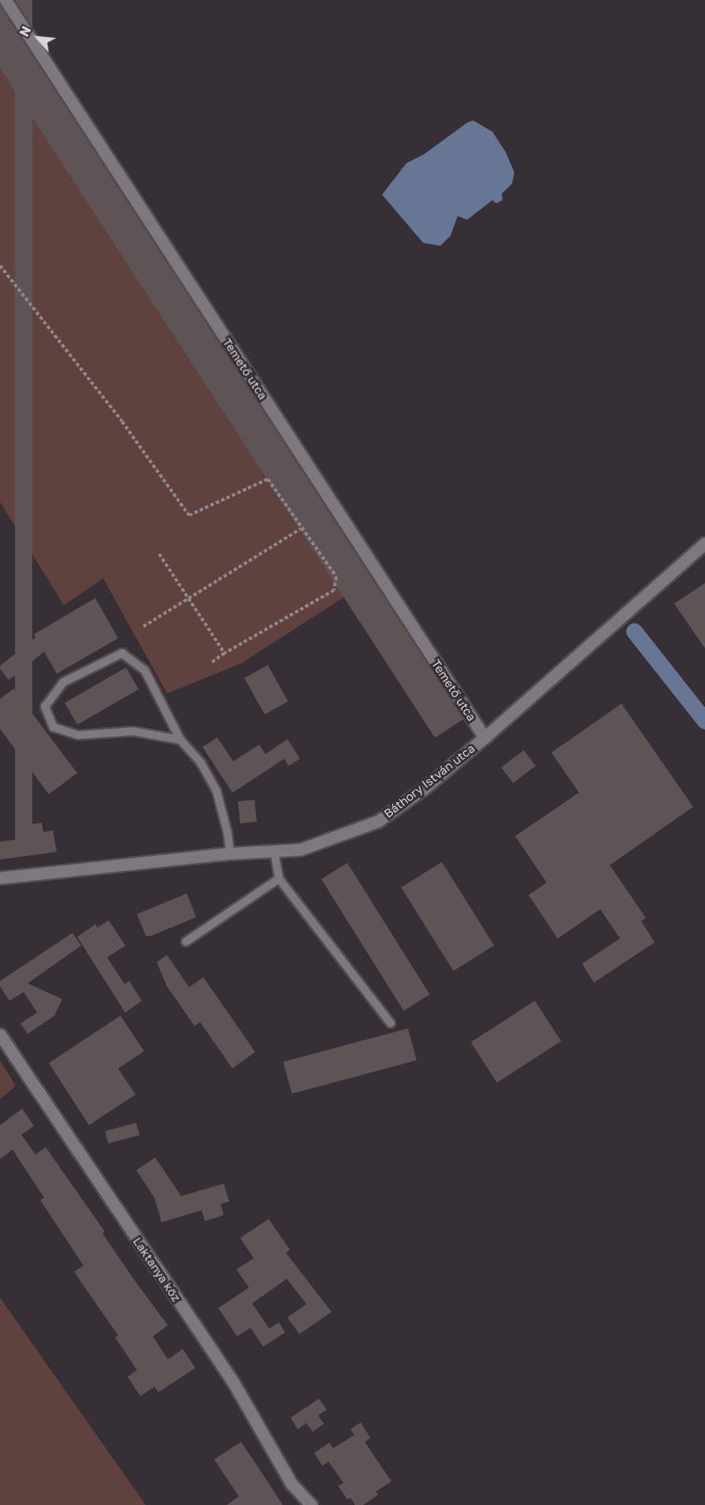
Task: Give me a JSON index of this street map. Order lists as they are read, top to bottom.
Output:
{
  "streets": {
    "street": ["Temető utca", "Báthory István utca", "Laktanya köz"]
  },
  "crossings": [
    ["Temető utca", "Báthory István utca"]
  ],
  "north": "top left"
}
